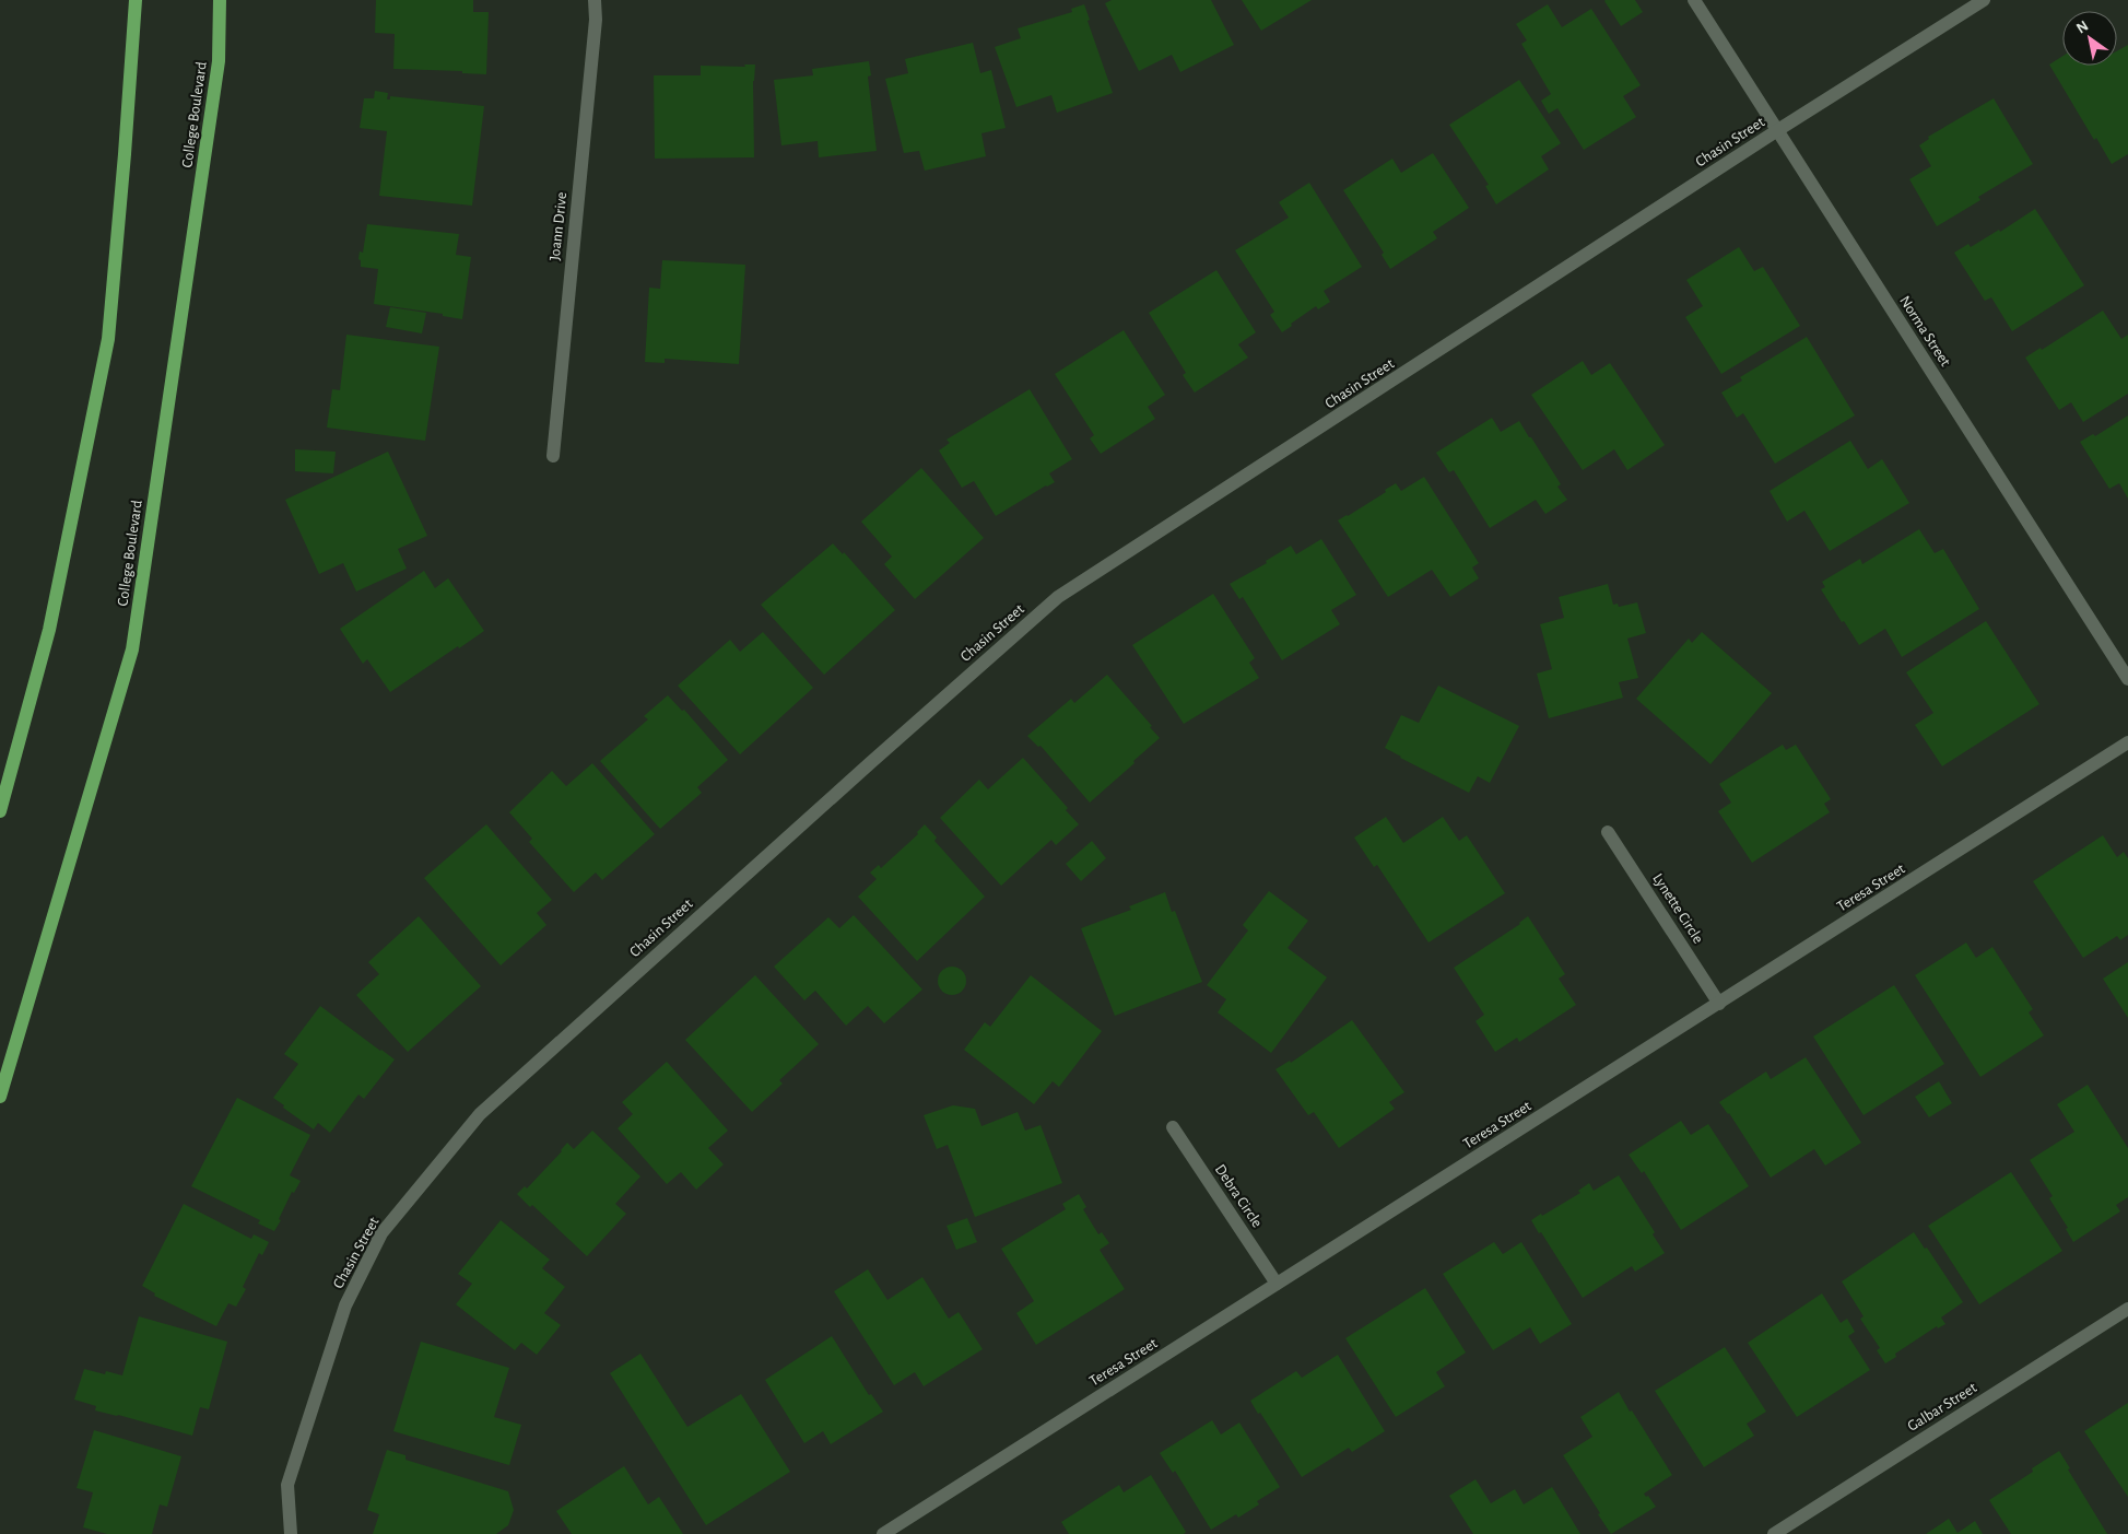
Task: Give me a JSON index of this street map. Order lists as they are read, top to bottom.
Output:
{
  "streets": {
    "main road": ["College Boulevard"],
    "street": [
      "Chasin Street",
      "Joann Drive",
      "Norma Street",
      "Teresa Street",
      "Lynette Circle",
      "Debra Circle",
      "Galbar Street"
    ]
  },
  "crossings": [
    ["Chasin Street", "Norma Street"],
    ["Teresa Street", "Lynette Circle"],
    ["Teresa Street", "Debra Circle"]
  ],
  "north": "top left"
}
